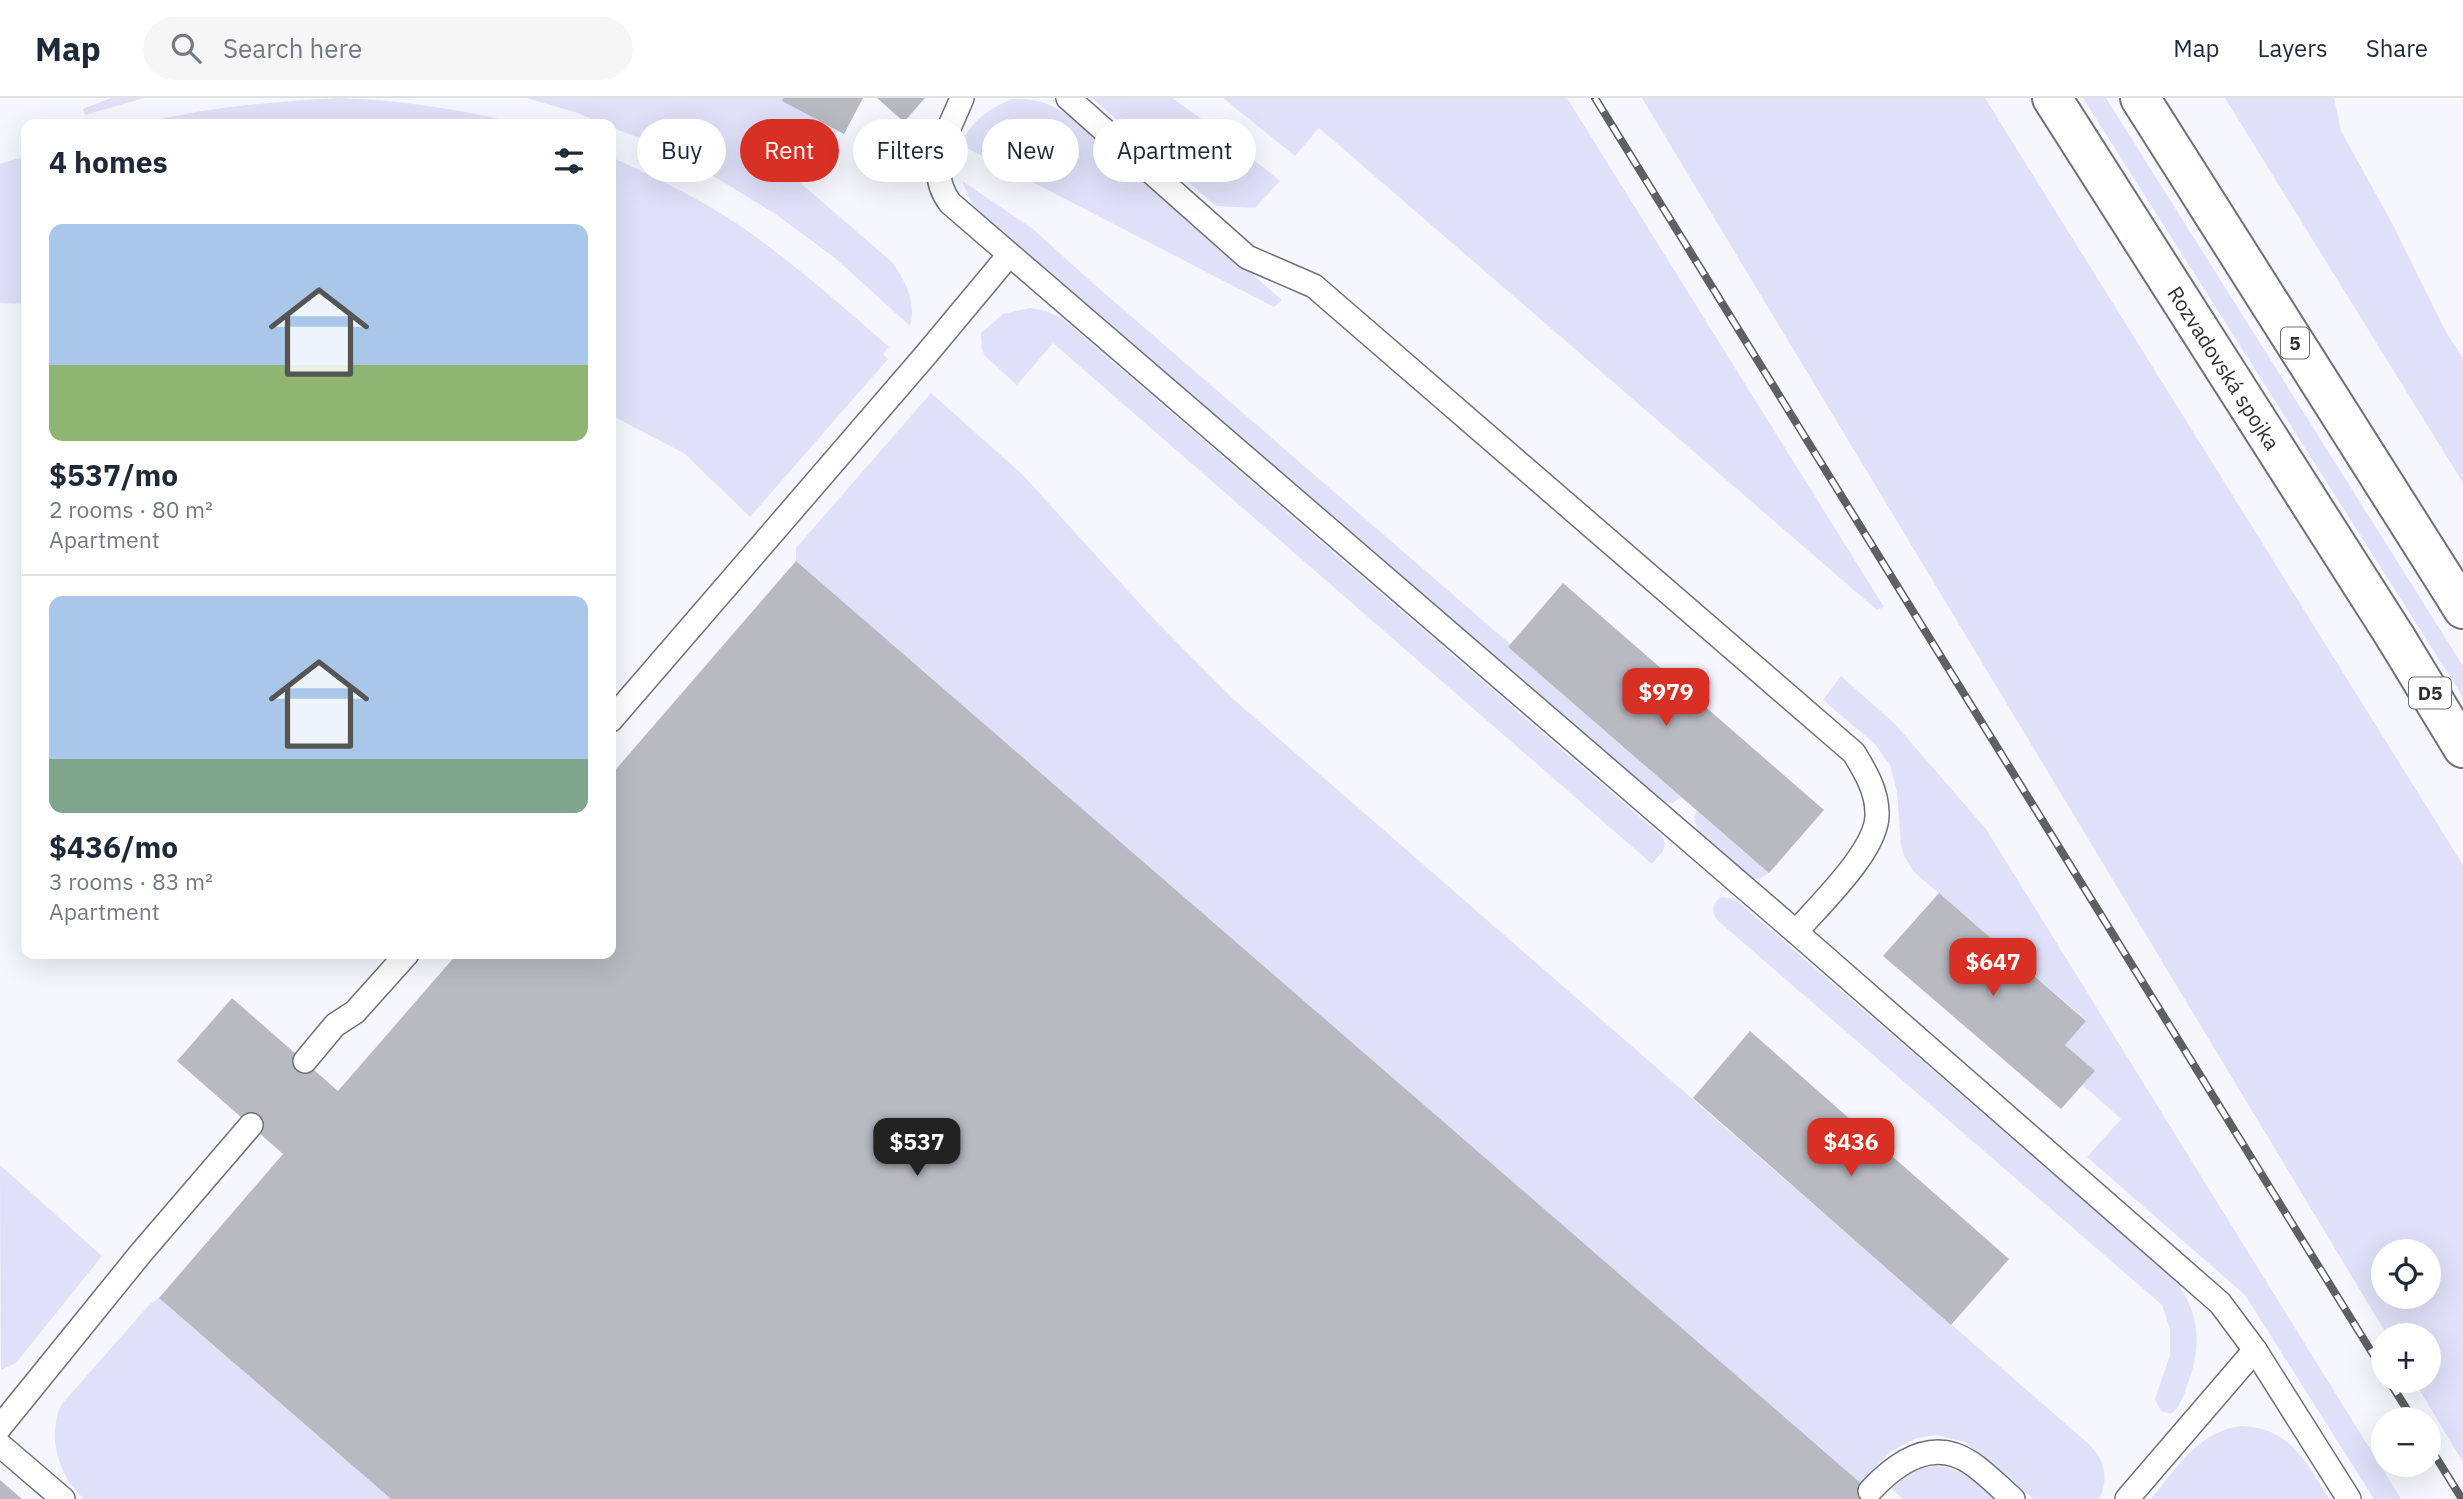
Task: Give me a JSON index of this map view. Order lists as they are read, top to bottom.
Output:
{
  "streets": {
    "highway": ["5", "Rozvadovská spojka", "D5"]
  },
  "page": {
    "header": "Map",
    "search": "Search here",
    "nav": ["Map", "Layers", "Share"],
    "chip": [
      "Buy",
      "Rent",
      "Filters",
      "New",
      "Apartment"
    ],
    "heading": "4 homes",
    "list": [
      {
        "name": "$537/mo",
        "note": "2 rooms · 80 m² · Apartment"
      },
      {
        "name": "$436/mo",
        "note": "3 rooms · 83 m² · Apartment"
      }
    ],
    "price": [
      "$979",
      "$647",
      "$537",
      "$436"
    ],
    "map_buttons": ["+", "−"]
  }
}
